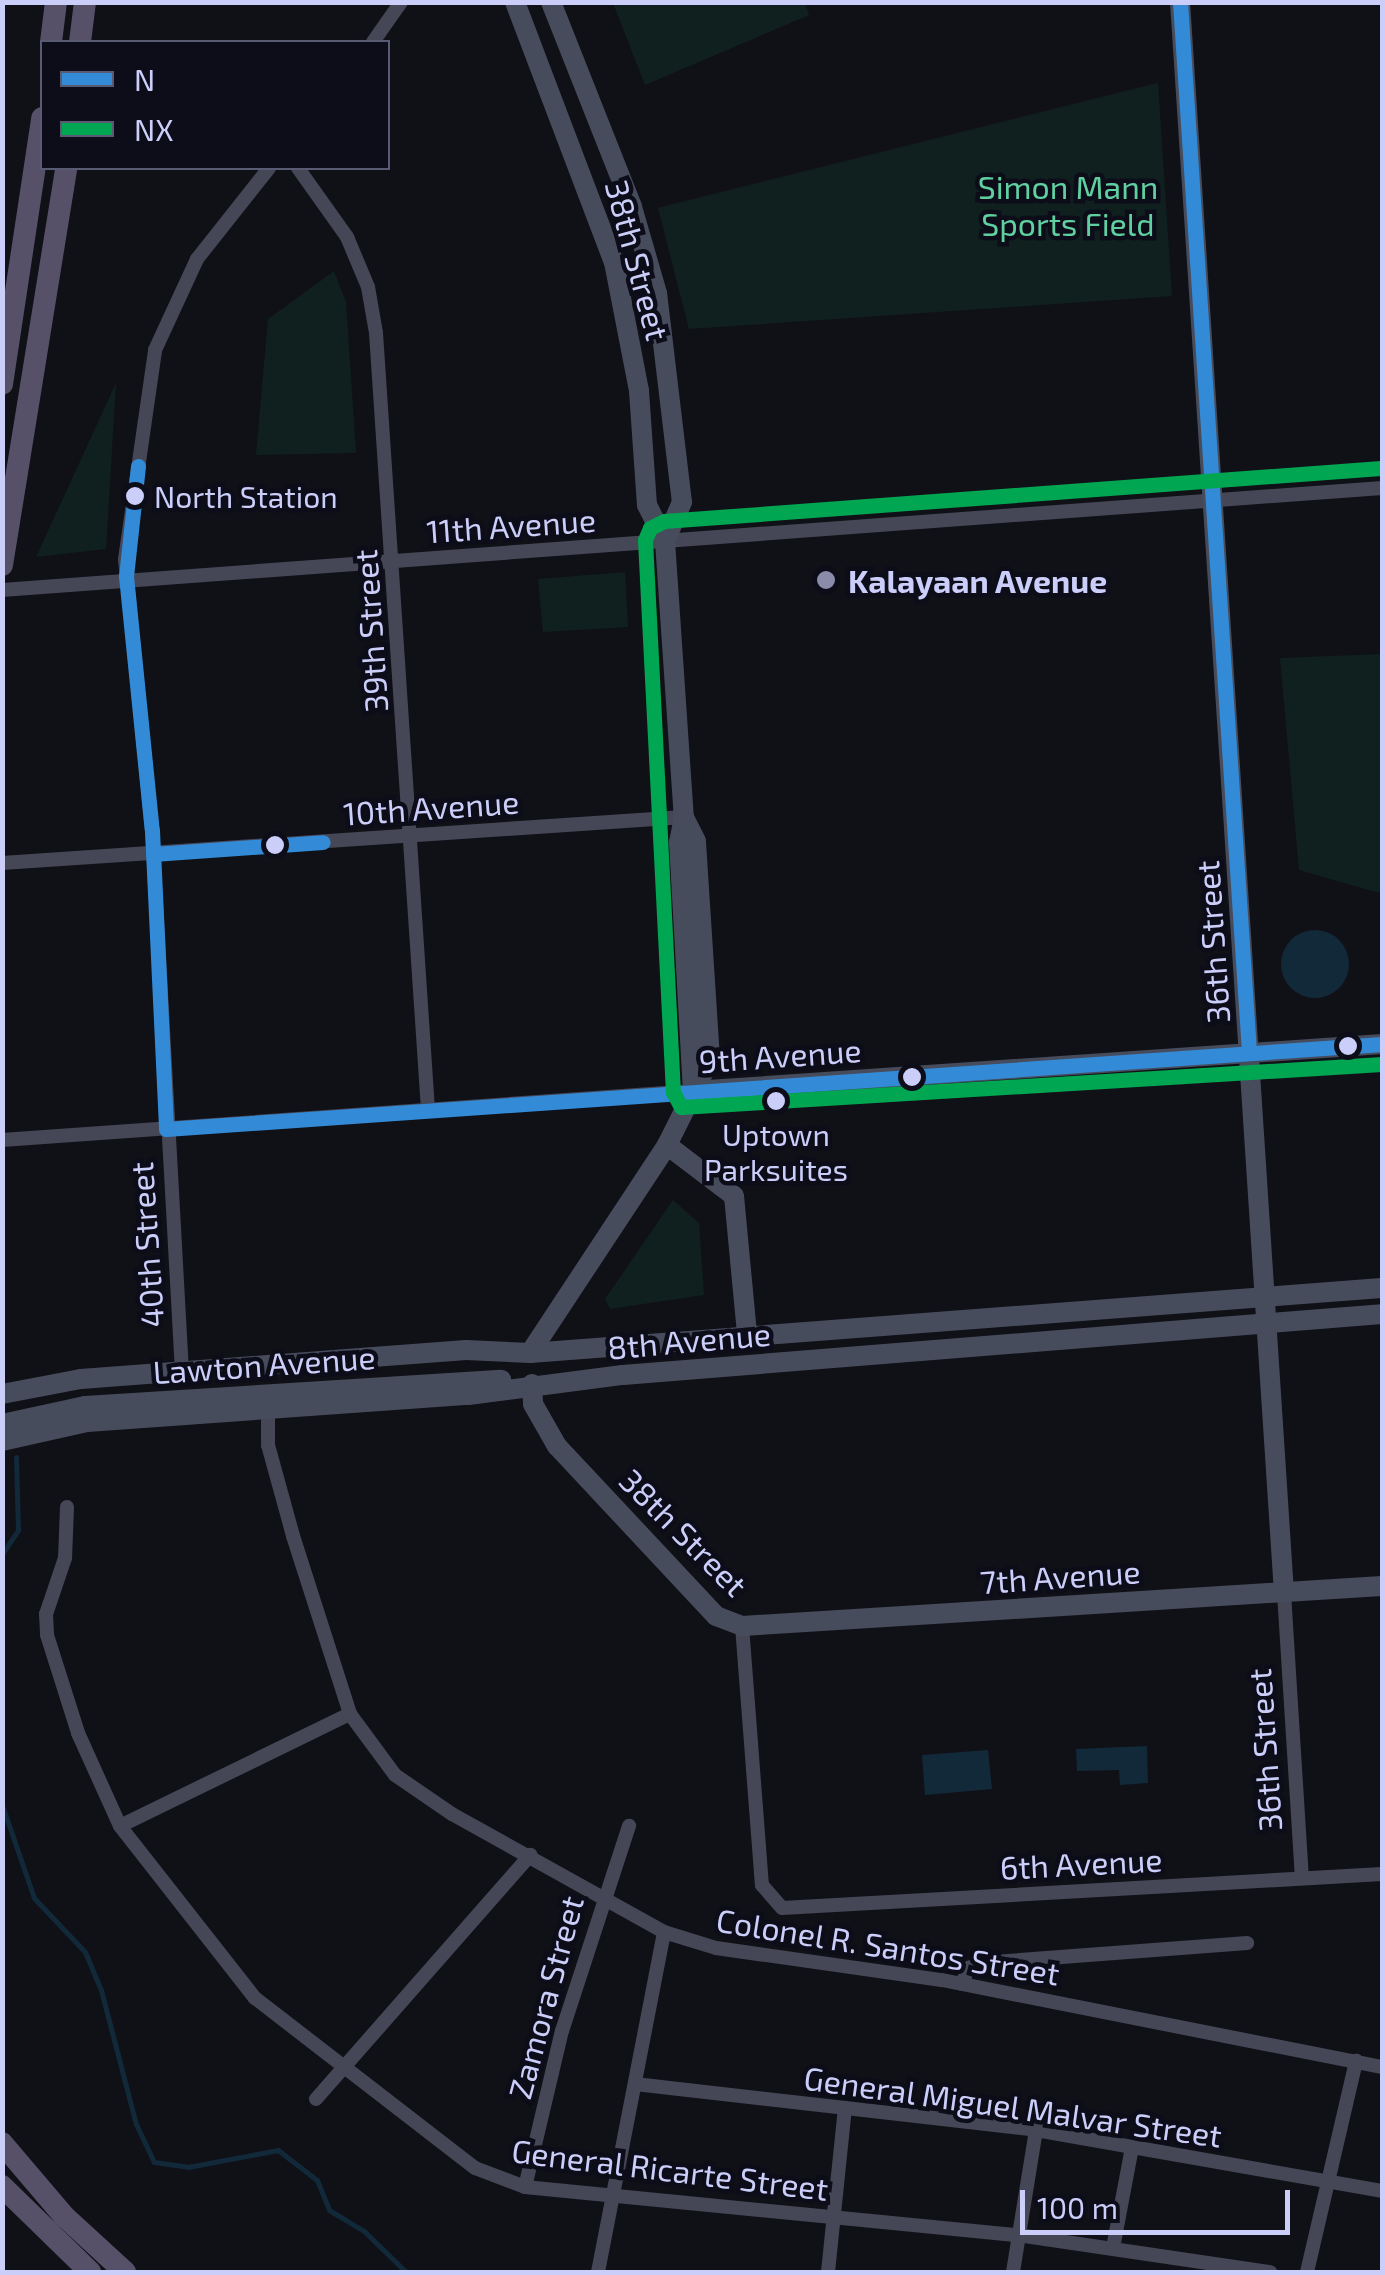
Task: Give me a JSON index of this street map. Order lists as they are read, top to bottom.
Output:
{
  "streets": {
    "main road": [
      "38th Street",
      "36th Street",
      "9th Avenue",
      "8th Avenue",
      "Lawton Avenue",
      "7th Avenue"
    ],
    "street": [
      "11th Avenue",
      "39th Street",
      "10th Avenue",
      "40th Street",
      "6th Avenue",
      "Colonel R. Santos Street",
      "Zamora Street",
      "General Miguel Malvar Street",
      "General Ricarte Street"
    ]
  },
  "crossings": [
    ["38th Street", "11th Avenue"],
    ["38th Street", "10th Avenue"],
    ["38th Street", "9th Avenue"],
    ["38th Street", "8th Avenue"],
    ["38th Street", "Lawton Avenue"],
    ["38th Street", "7th Avenue"],
    ["38th Street", "6th Avenue"],
    ["11th Avenue", "39th Street"],
    ["11th Avenue", "36th Street"],
    ["11th Avenue", "40th Street"],
    ["39th Street", "10th Avenue"],
    ["39th Street", "9th Avenue"],
    ["10th Avenue", "40th Street"],
    ["36th Street", "9th Avenue"],
    ["36th Street", "8th Avenue"],
    ["36th Street", "7th Avenue"],
    ["36th Street", "6th Avenue"],
    ["9th Avenue", "40th Street"],
    ["40th Street", "8th Avenue"],
    ["8th Avenue", "Lawton Avenue"],
    ["8th Avenue", "Colonel R. Santos Street"],
    ["Colonel R. Santos Street", "Zamora Street"],
    ["Zamora Street", "General Ricarte Street"]
  ],
  "parks": ["Simon Mann Sports Field"],
  "places": ["North Station", "Kalayaan Avenue", "Uptown Parksuites"],
  "lines": ["transit line N", "transit line NX"],
  "legend": ["N", "NX"],
  "scale_bar": "100 m"
}
